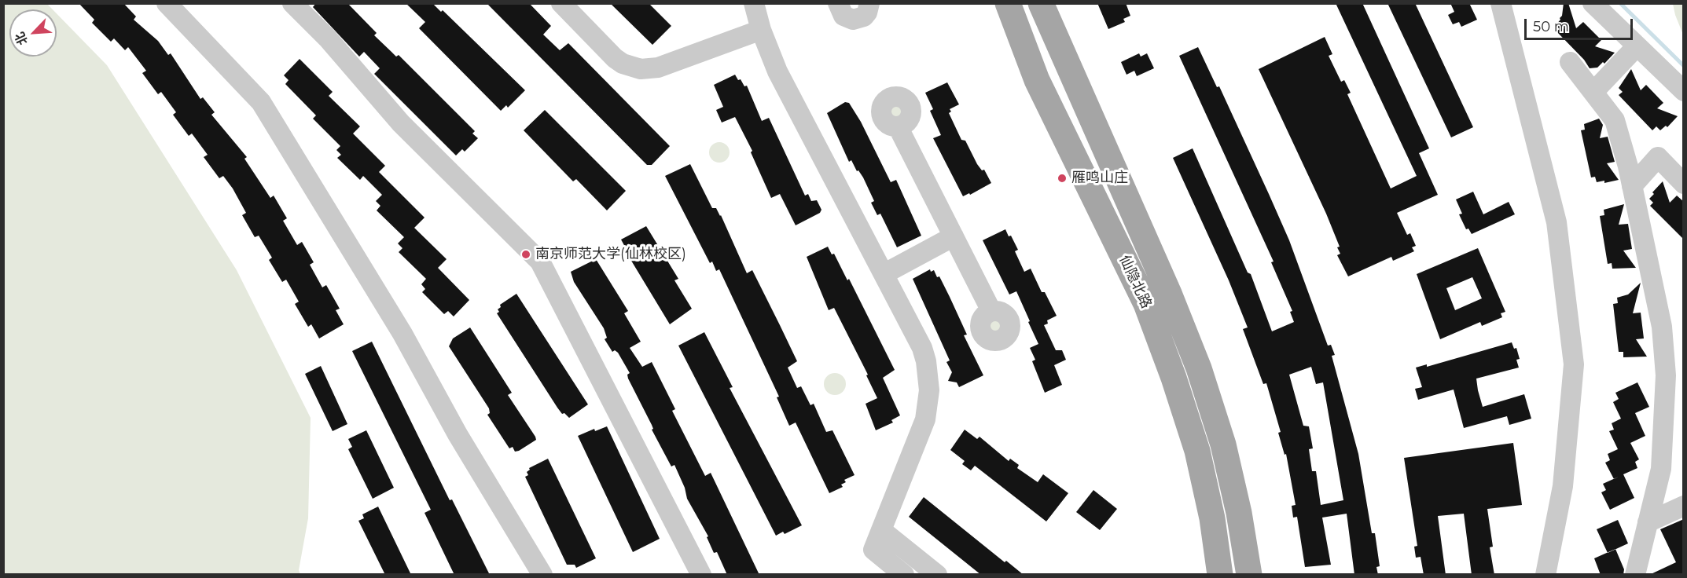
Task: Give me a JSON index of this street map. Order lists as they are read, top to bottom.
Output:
{
  "streets": {
    "main road": ["仙隐北路"]
  },
  "places": ["雁鸣山庄", "南京师范大学(仙林校区)"],
  "scale_bar": "50 m",
  "north": "bottom left"
}
